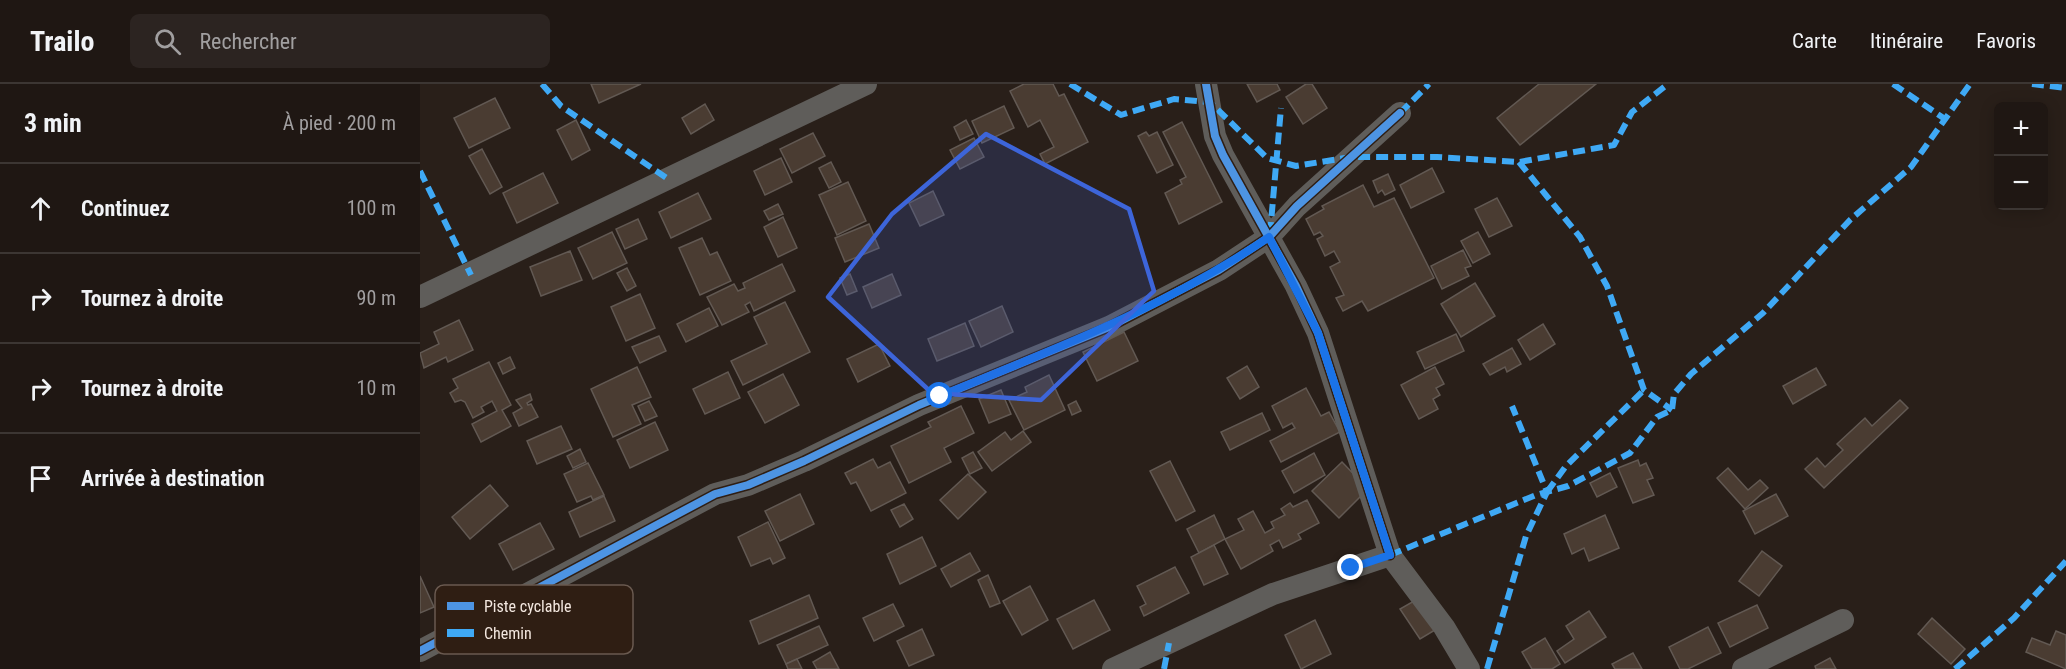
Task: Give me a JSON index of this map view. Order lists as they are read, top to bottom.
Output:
{
  "legend": ["Piste cyclable", "Chemin"],
  "page": {
    "header": "Trailo",
    "search": "Rechercher",
    "nav": ["Carte", "Itinéraire", "Favoris"],
    "heading": ["3 min", "À pied · 200 m"],
    "map_buttons": ["+", "−"],
    "list": [
      ["Continuez", "100 m"],
      ["Tournez à droite", "90 m"],
      ["Tournez à droite", "10 m"],
      "Arrivée à destination"
    ]
  }
}
